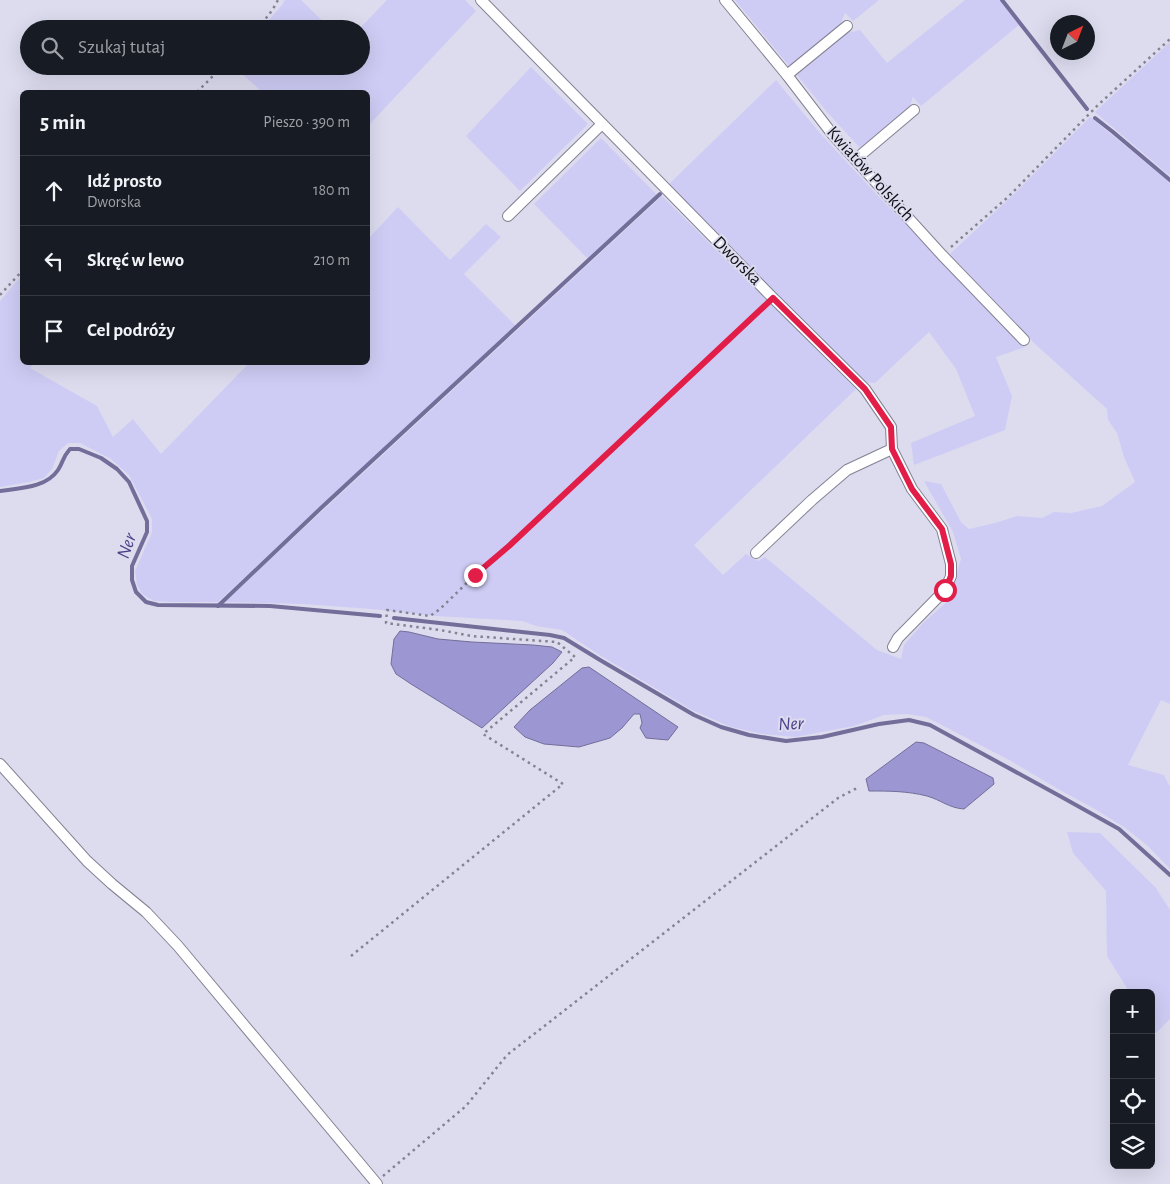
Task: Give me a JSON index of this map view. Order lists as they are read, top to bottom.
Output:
{
  "streets": {
    "street": ["Kwiatów Polskich", "Dworska"]
  },
  "water": ["Ner"],
  "north": "top right",
  "page": {
    "search": "Szukaj tutaj",
    "heading": ["5 min", "Pieszo · 390 m"],
    "list": [
      ["Idź prosto", "Dworska", "180 m"],
      ["Skręć w lewo", "210 m"],
      "Cel podróży"
    ],
    "map_buttons": ["+", "−"]
  }
}
